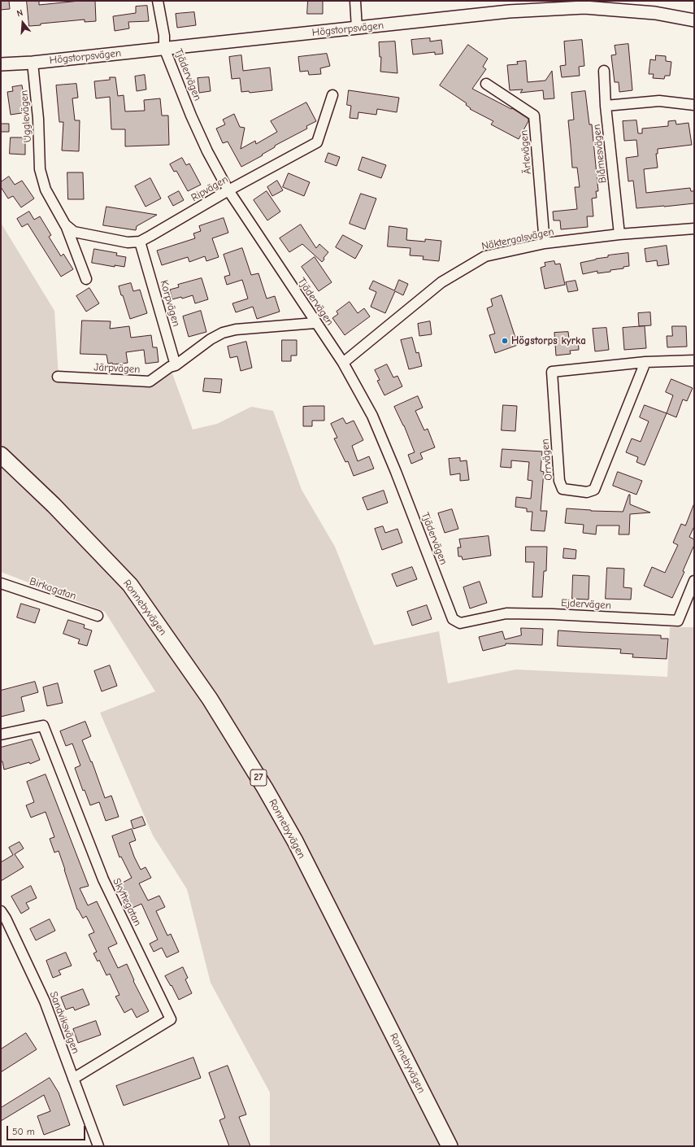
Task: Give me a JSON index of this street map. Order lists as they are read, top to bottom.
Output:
{
  "streets": {
    "main road": ["Ronnebyvägen", "27"],
    "street": [
      "Högstorpsvägen",
      "Tjädervägen",
      "Ugglevägen",
      "Ärlevägen",
      "Blåmesvägen",
      "Ripvägen",
      "Näktergalsvägen",
      "Korpvägen",
      "Järpvägen",
      "Orrvägen",
      "Birkagatan",
      "Ejdervägen",
      "Skyttegatan",
      "Sandviksvägen"
    ]
  },
  "crossings": [
    ["Högstorpsvägen", "Tjädervägen"],
    ["Högstorpsvägen", "Ugglevägen"],
    ["Tjädervägen", "Ripvägen"],
    ["Tjädervägen", "Näktergalsvägen"],
    ["Tjädervägen", "Järpvägen"],
    ["Tjädervägen", "Ejdervägen"],
    ["Ärlevägen", "Näktergalsvägen"],
    ["Blåmesvägen", "Näktergalsvägen"],
    ["Ripvägen", "Korpvägen"],
    ["Korpvägen", "Järpvägen"],
    ["Skyttegatan", "Sandviksvägen"]
  ],
  "places": ["Högstorps kyrka"],
  "scale_bar": "50 m",
  "north": "top"
}
